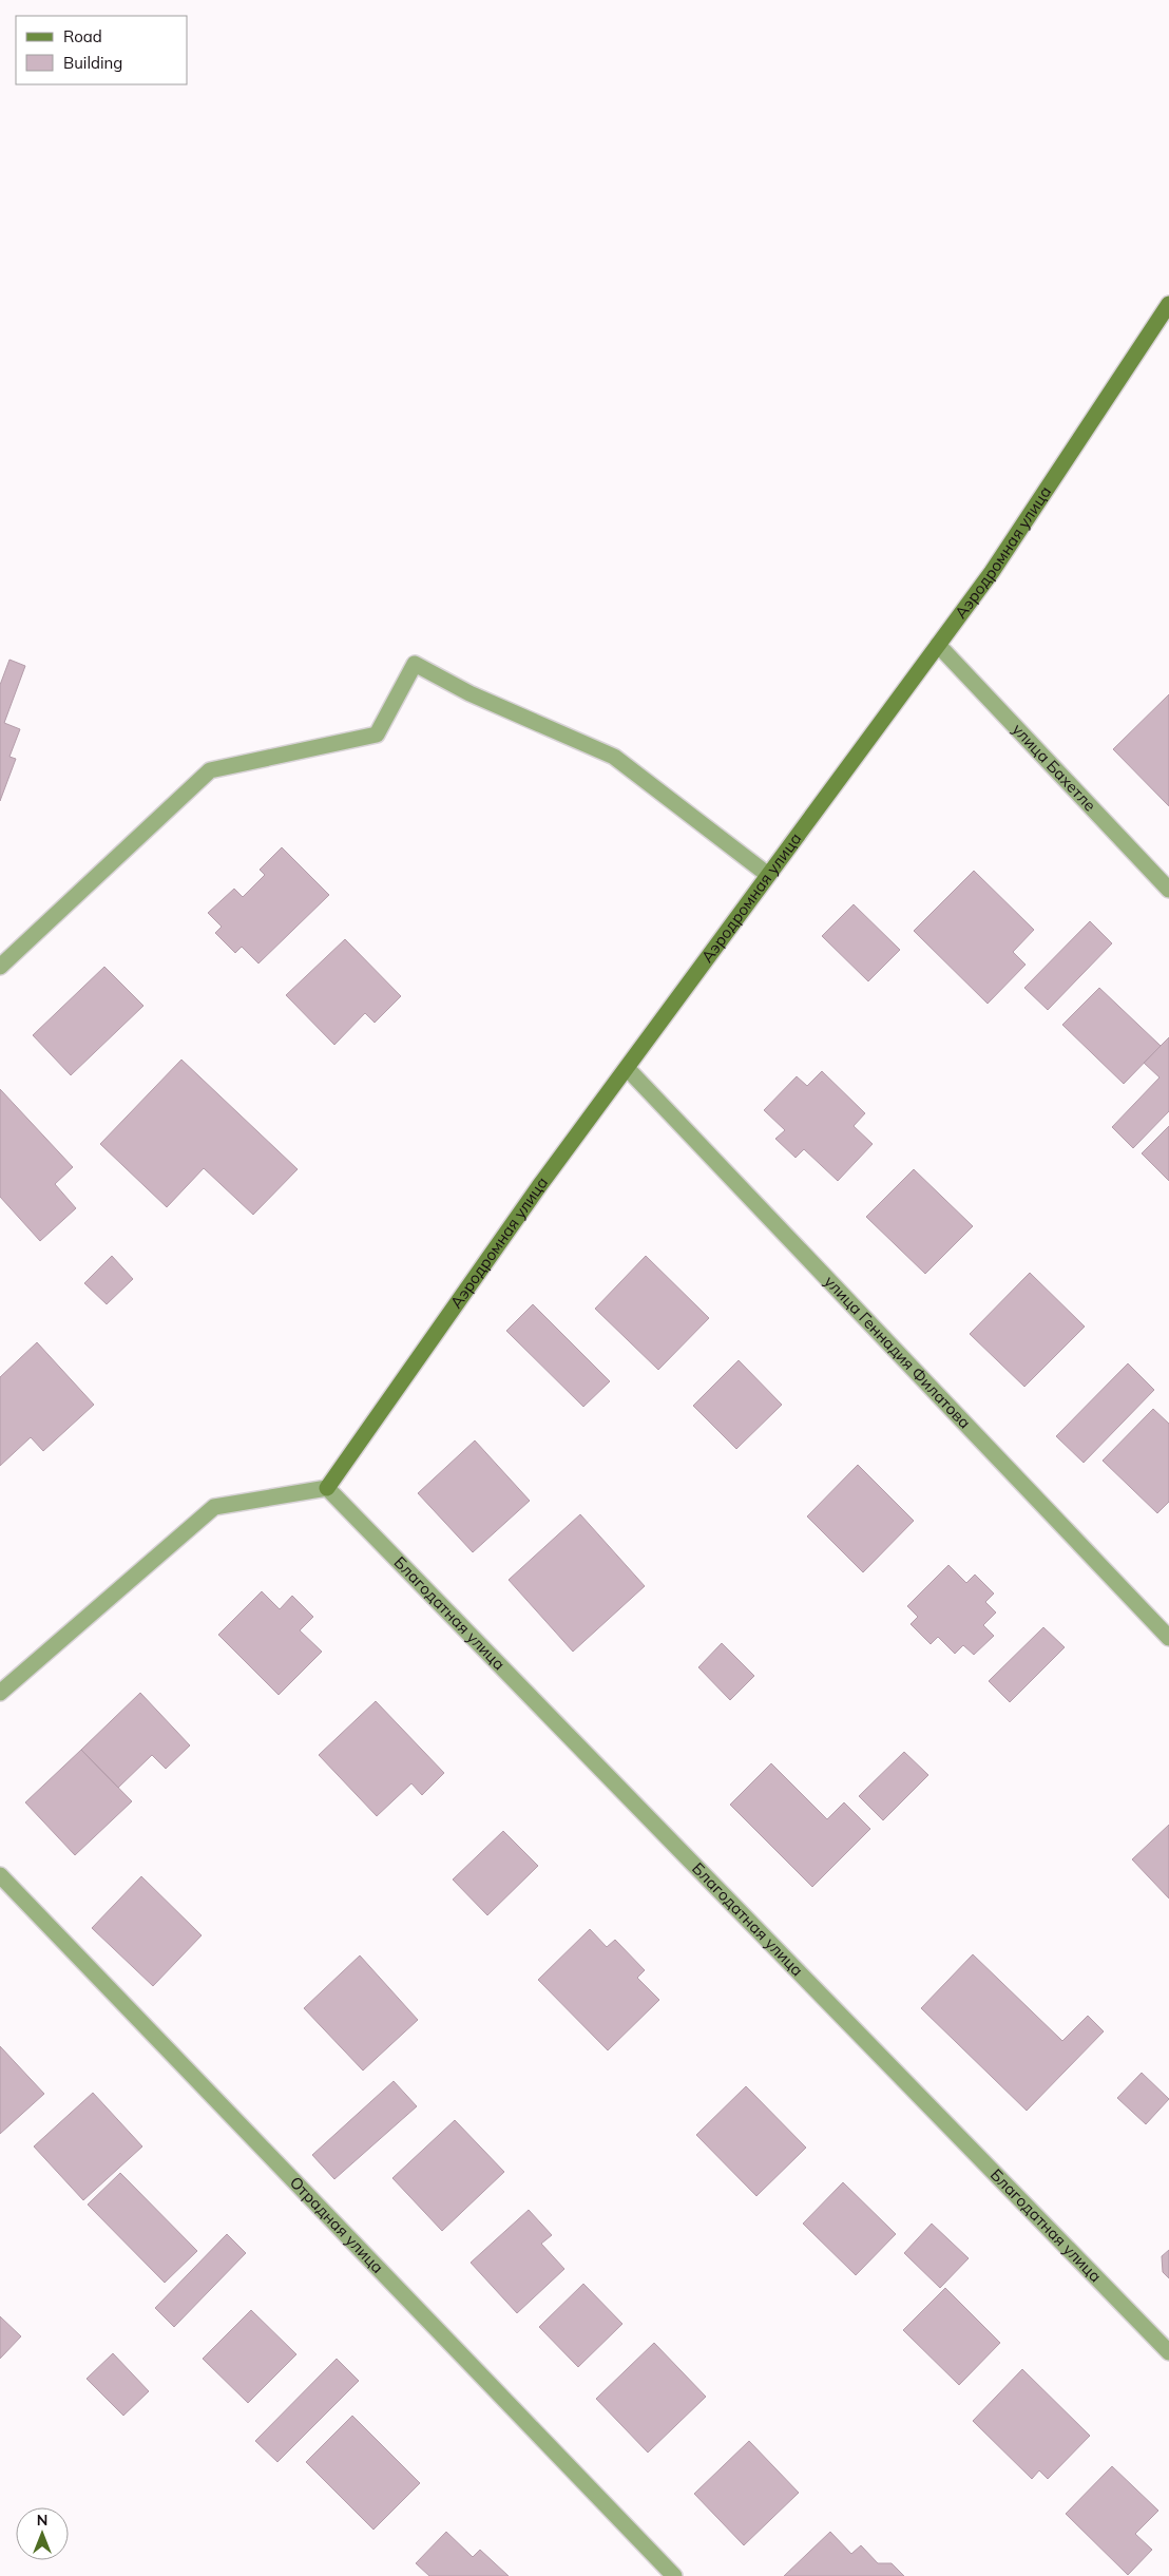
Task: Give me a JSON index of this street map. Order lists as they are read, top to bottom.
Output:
{
  "streets": {
    "street": [
      "Аэродромная улица",
      "улица Бахетле",
      "улица Геннадия Филатова",
      "Благодатная улица",
      "Отрадная улица"
    ]
  },
  "crossings": [
    ["Аэродромная улица", "улица Бахетле"],
    ["Аэродромная улица", "улица Геннадия Филатова"],
    ["Аэродромная улица", "Благодатная улица"]
  ],
  "legend": ["Road", "Building"],
  "north": "top"
}
